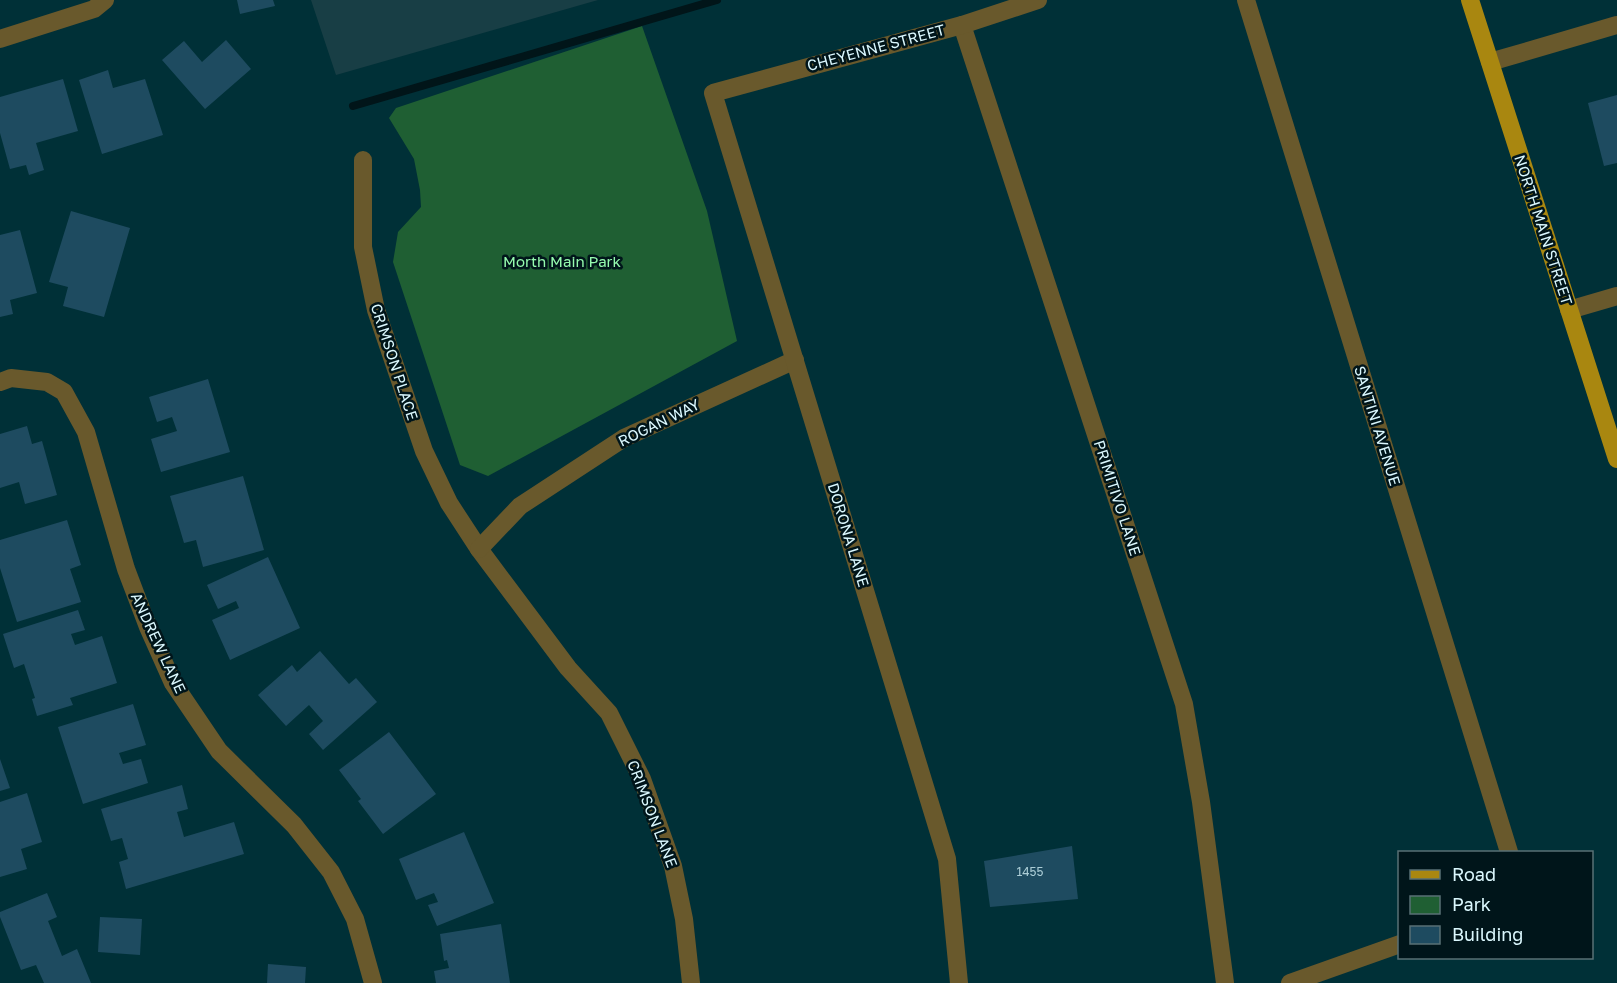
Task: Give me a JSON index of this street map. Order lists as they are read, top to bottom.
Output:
{
  "streets": {
    "main road": ["NORTH MAIN STREET"],
    "street": [
      "CHEYENNE STREET",
      "CRIMSON PLACE",
      "ROGAN WAY",
      "SANTINI AVENUE",
      "PRIMITIVO LANE",
      "DORONA LANE",
      "ANDREW LANE",
      "CRIMSON LANE"
    ]
  },
  "crossings": [
    ["CHEYENNE STREET", "PRIMITIVO LANE"],
    ["CHEYENNE STREET", "DORONA LANE"],
    ["CRIMSON PLACE", "ROGAN WAY"],
    ["CRIMSON PLACE", "CRIMSON LANE"],
    ["ROGAN WAY", "DORONA LANE"],
    ["ROGAN WAY", "CRIMSON LANE"]
  ],
  "parks": ["Morth Main Park"],
  "house_numbers": ["1455"],
  "legend": ["Road", "Park", "Building"]
}
